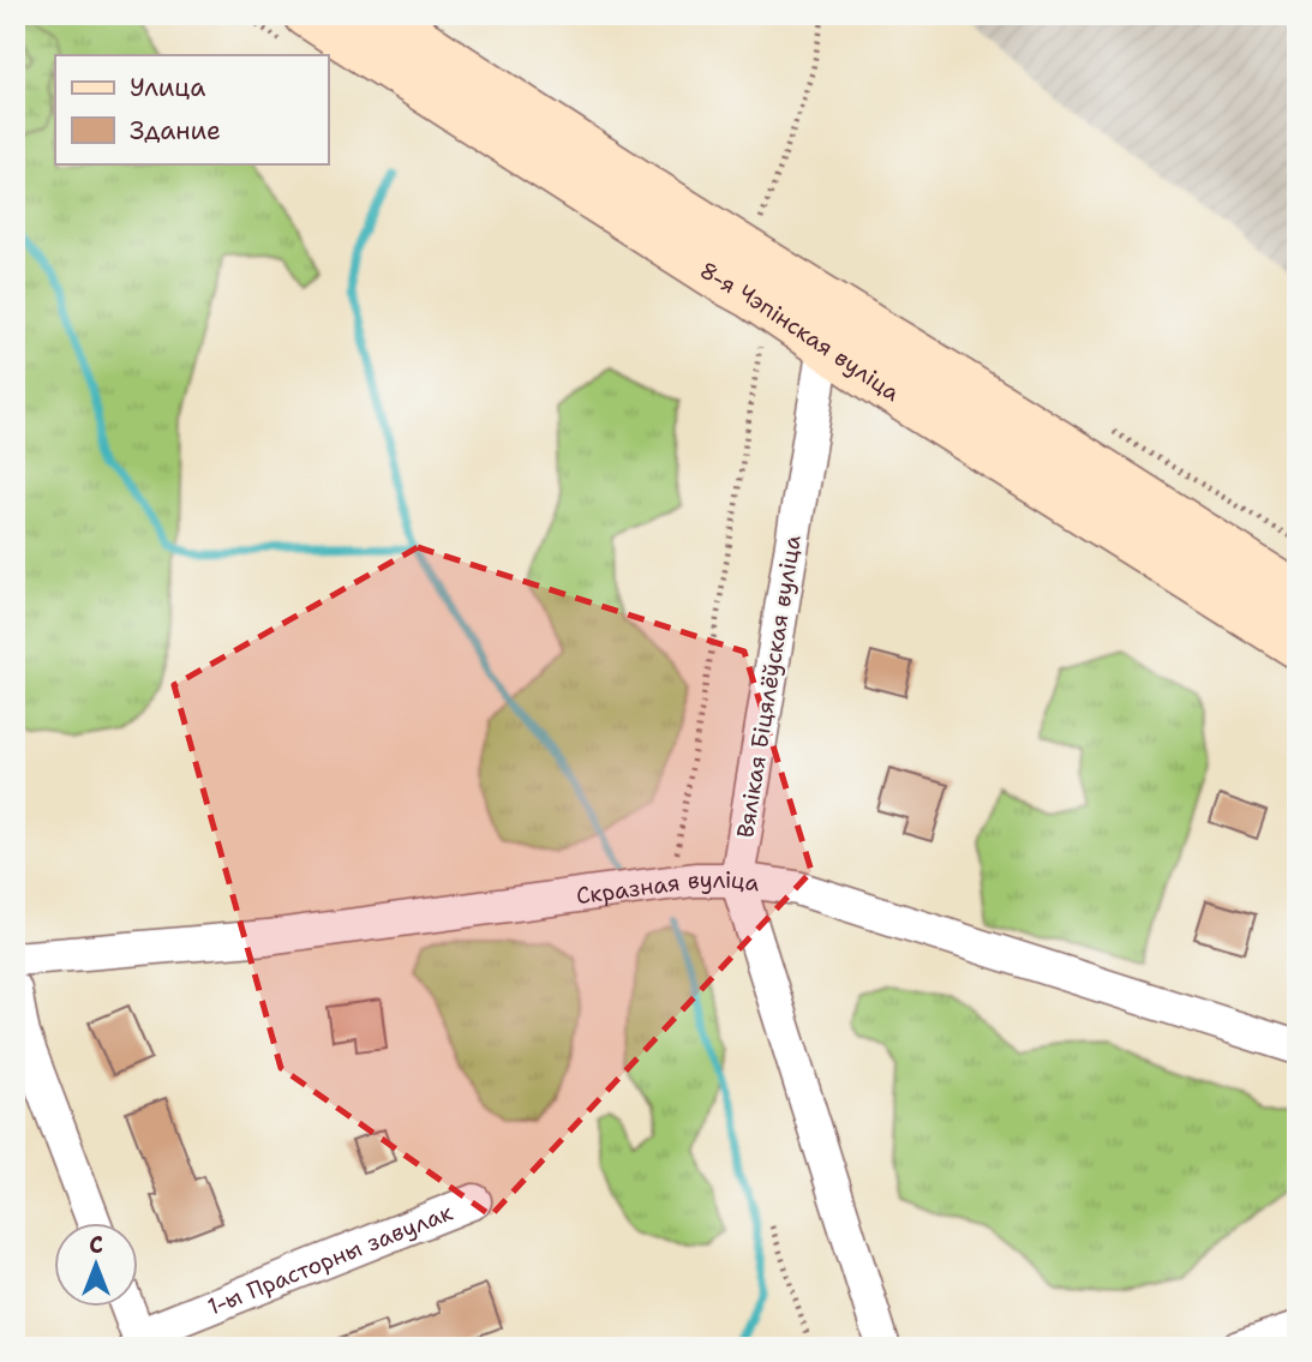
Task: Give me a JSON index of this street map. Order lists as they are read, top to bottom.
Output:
{
  "streets": {
    "main road": ["8-я Чэпінская вуліца"],
    "street": ["Вялікая Біцялёўская вуліца", "Скразная вуліца", "1-ы Прасторны завулак"]
  },
  "crossings": [
    ["8-я Чэпінская вуліца", "Вялікая Біцялёўская вуліца"],
    ["Вялікая Біцялёўская вуліца", "Скразная вуліца"]
  ],
  "legend": ["Улица", "Здание"],
  "north": "top"
}
